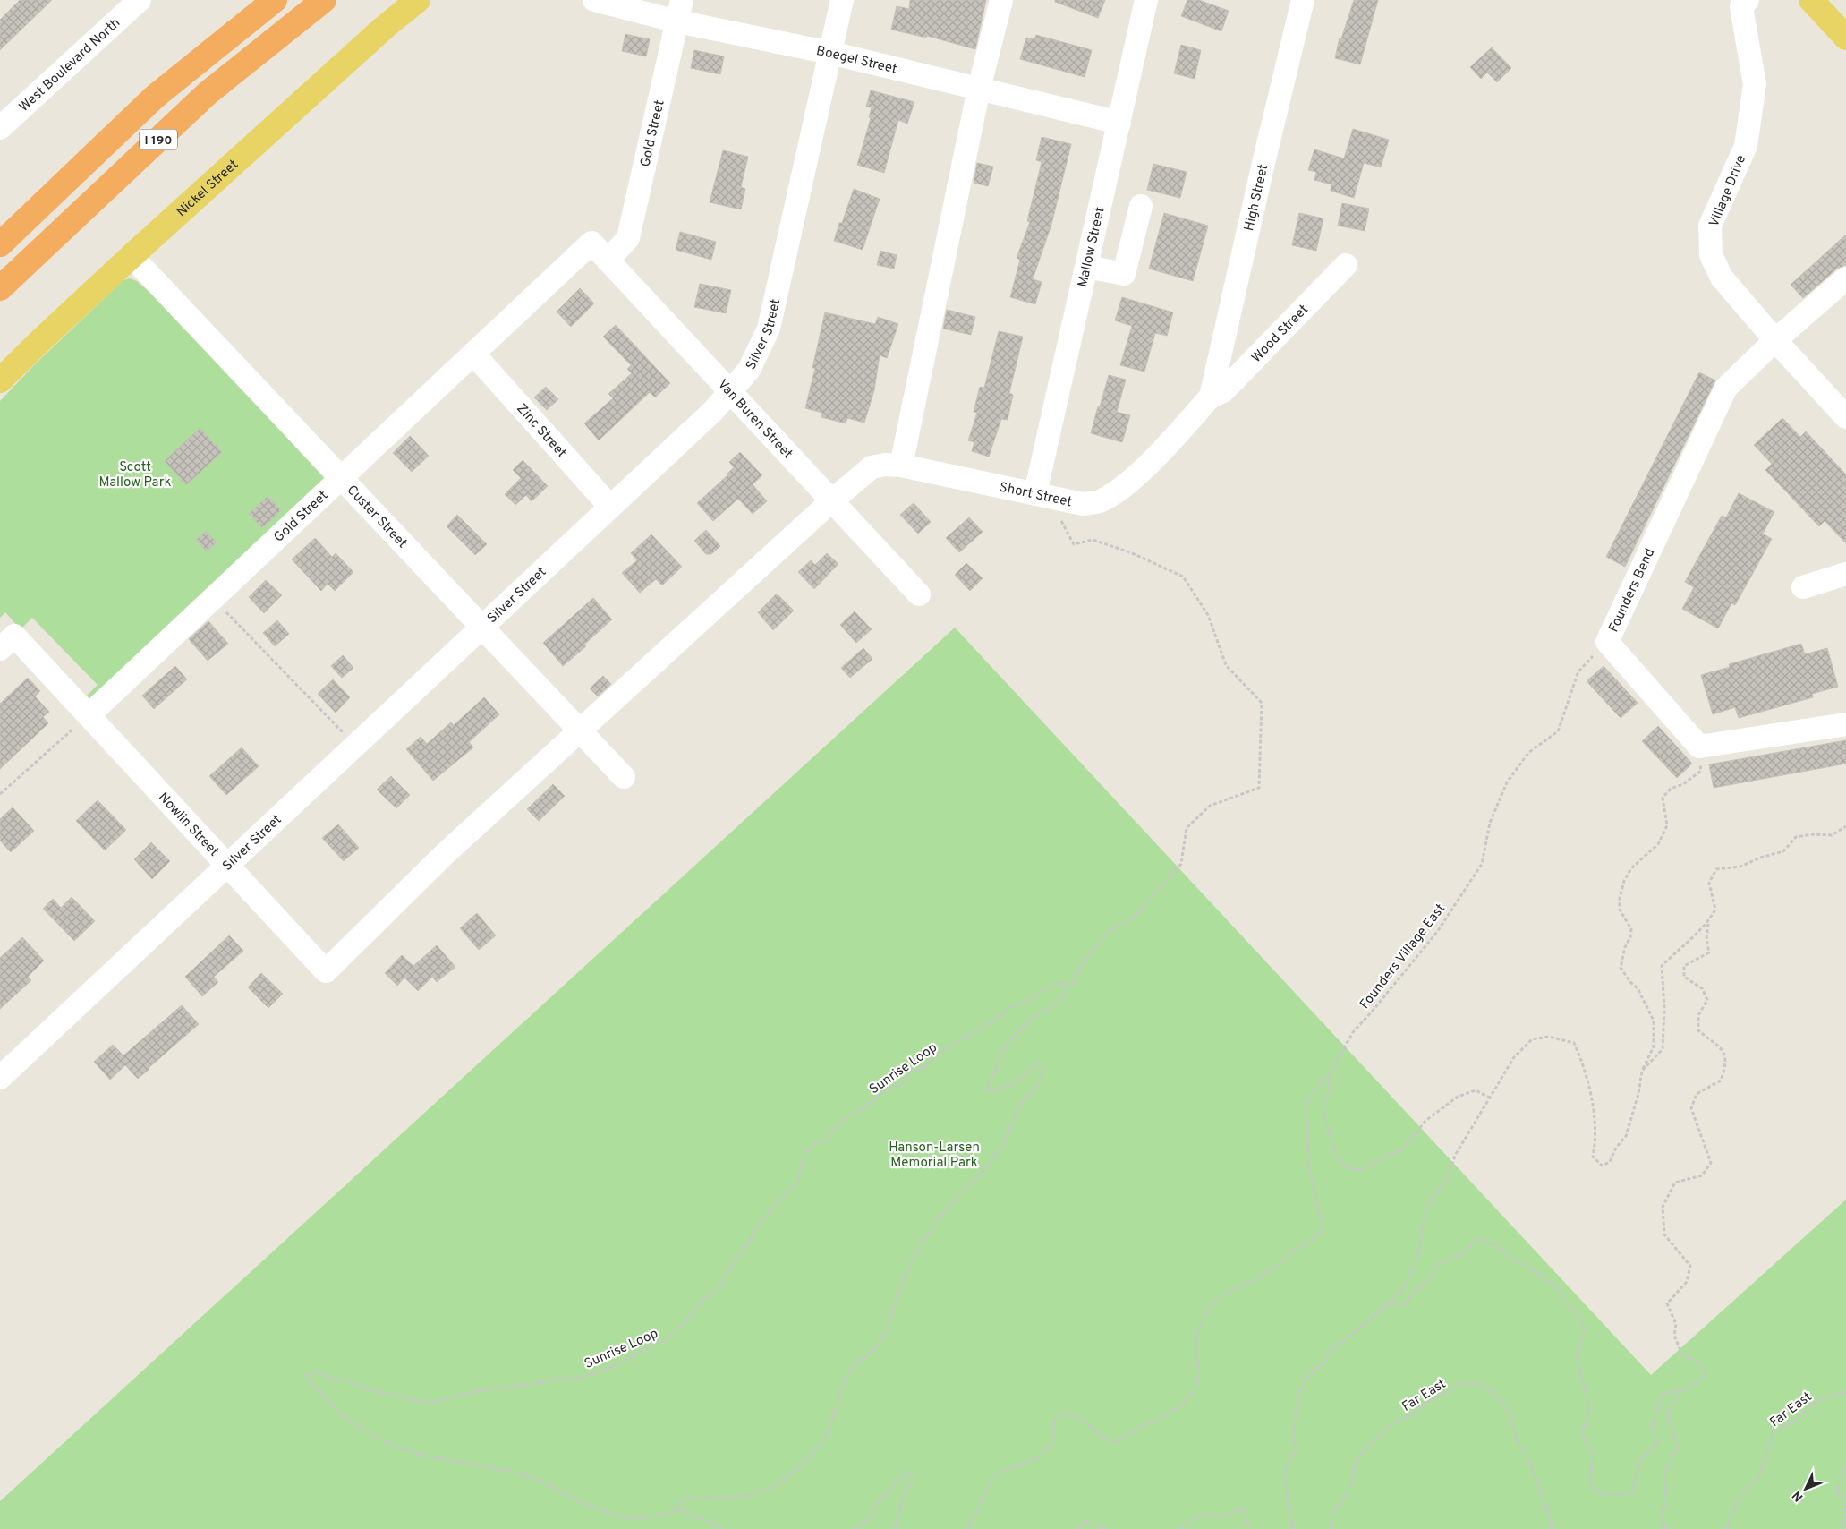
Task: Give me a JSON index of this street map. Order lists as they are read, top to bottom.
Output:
{
  "streets": {
    "highway": ["I 190"],
    "main road": ["Nickel Street"],
    "street": [
      "Boegel Street",
      "West Boulevard North",
      "Gold Street",
      "Village Drive",
      "High Street",
      "Mallow Street",
      "Wood Street",
      "Silver Street",
      "Van Buren Street",
      "Zinc Street",
      "Short Street",
      "Custer Street",
      "Founders Bend",
      "Nowlin Street"
    ],
    "path": ["Founders Village East", "Sunrise Loop", "Far East"]
  },
  "crossings": [
    ["Boegel Street", "Gold Street"],
    ["Boegel Street", "Mallow Street"],
    ["Boegel Street", "Silver Street"],
    ["Gold Street", "Van Buren Street"],
    ["Gold Street", "Zinc Street"],
    ["Gold Street", "Custer Street"],
    ["Gold Street", "Nowlin Street"],
    ["Nickel Street", "Custer Street"],
    ["Village Drive", "Founders Bend"],
    ["High Street", "Wood Street"],
    ["High Street", "Short Street"],
    ["Mallow Street", "Short Street"],
    ["Wood Street", "Short Street"],
    ["Silver Street", "Van Buren Street"],
    ["Silver Street", "Zinc Street"],
    ["Silver Street", "Custer Street"],
    ["Silver Street", "Nowlin Street"],
    ["Van Buren Street", "Short Street"],
    ["Short Street", "Custer Street"],
    ["Short Street", "Nowlin Street"],
    ["Founders Bend", "Founders Village East"]
  ],
  "parks": ["Scott Mallow Park", "Hanson-Larsen Memorial Park"],
  "north": "bottom left"
}
